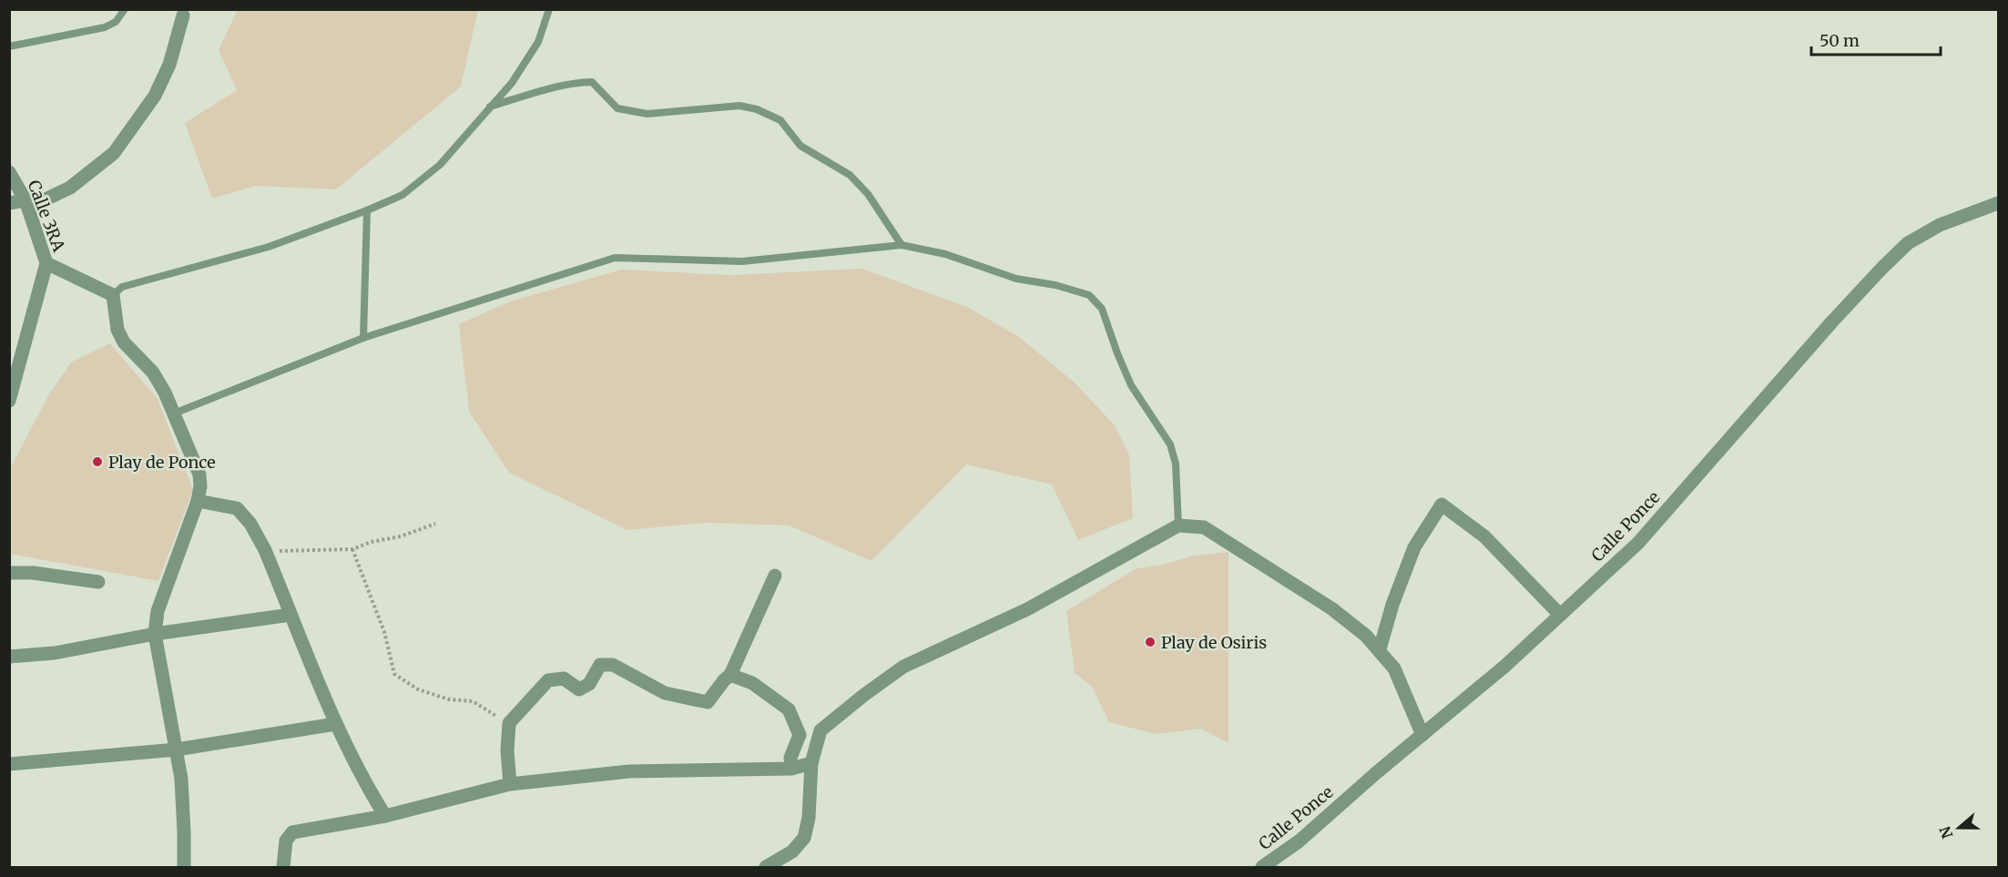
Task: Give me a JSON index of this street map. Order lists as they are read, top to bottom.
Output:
{
  "streets": {
    "street": ["Calle 3RA", "Calle Ponce"]
  },
  "places": ["Play de Ponce", "Play de Osiris"],
  "scale_bar": "50 m",
  "north": "left"
}
